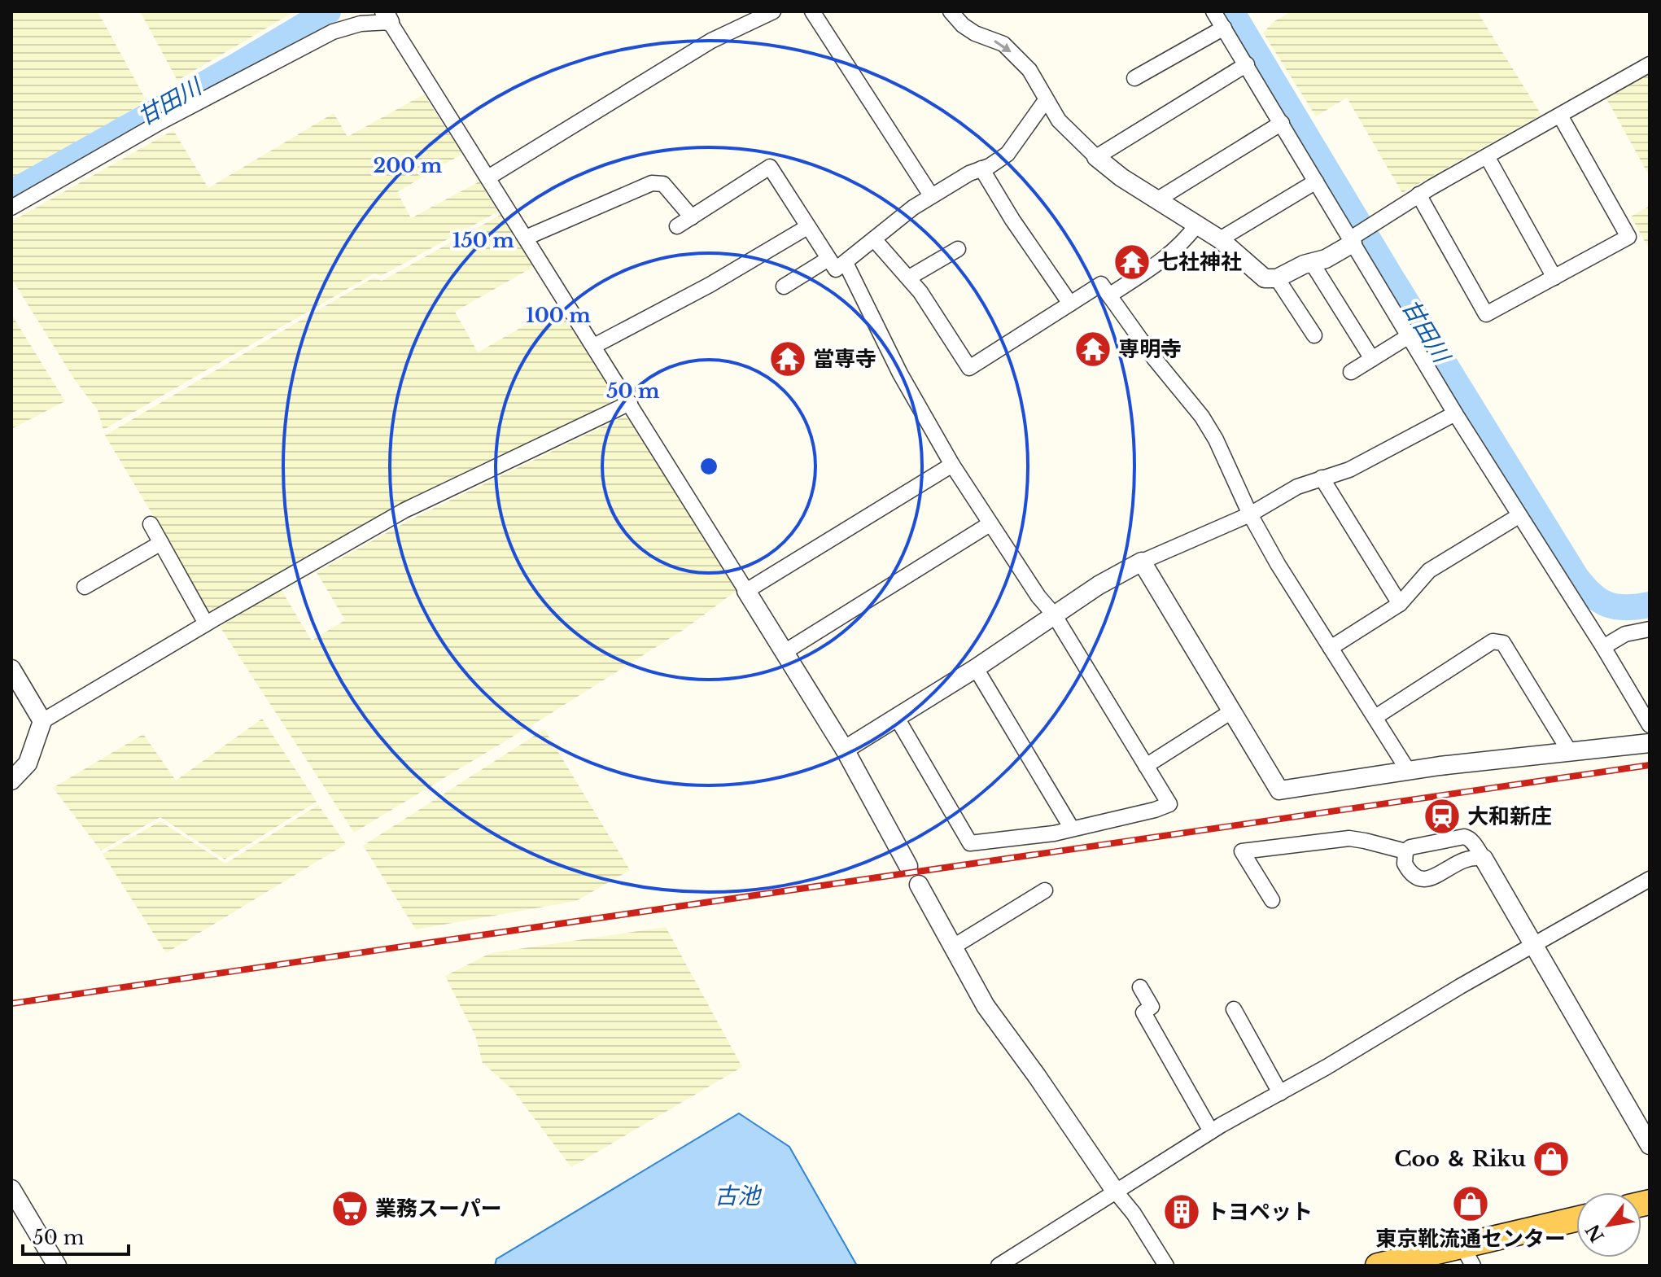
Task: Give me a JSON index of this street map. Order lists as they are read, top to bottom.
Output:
{
  "water": ["甘田川", "古池"],
  "places": {
    "temple": ["七社神社", "専明寺", "當専寺"],
    "station": ["大和新庄"],
    "shop": ["Coo ＆ Riku", "東京靴流通センター"],
    "supermarket": ["業務スーパー"],
    "building": ["トヨペット"]
  },
  "scale_bar": "50 m",
  "north": "bottom left",
  "rings": [
    "200 m",
    "150 m",
    "100 m",
    "50 m"
  ]
}
